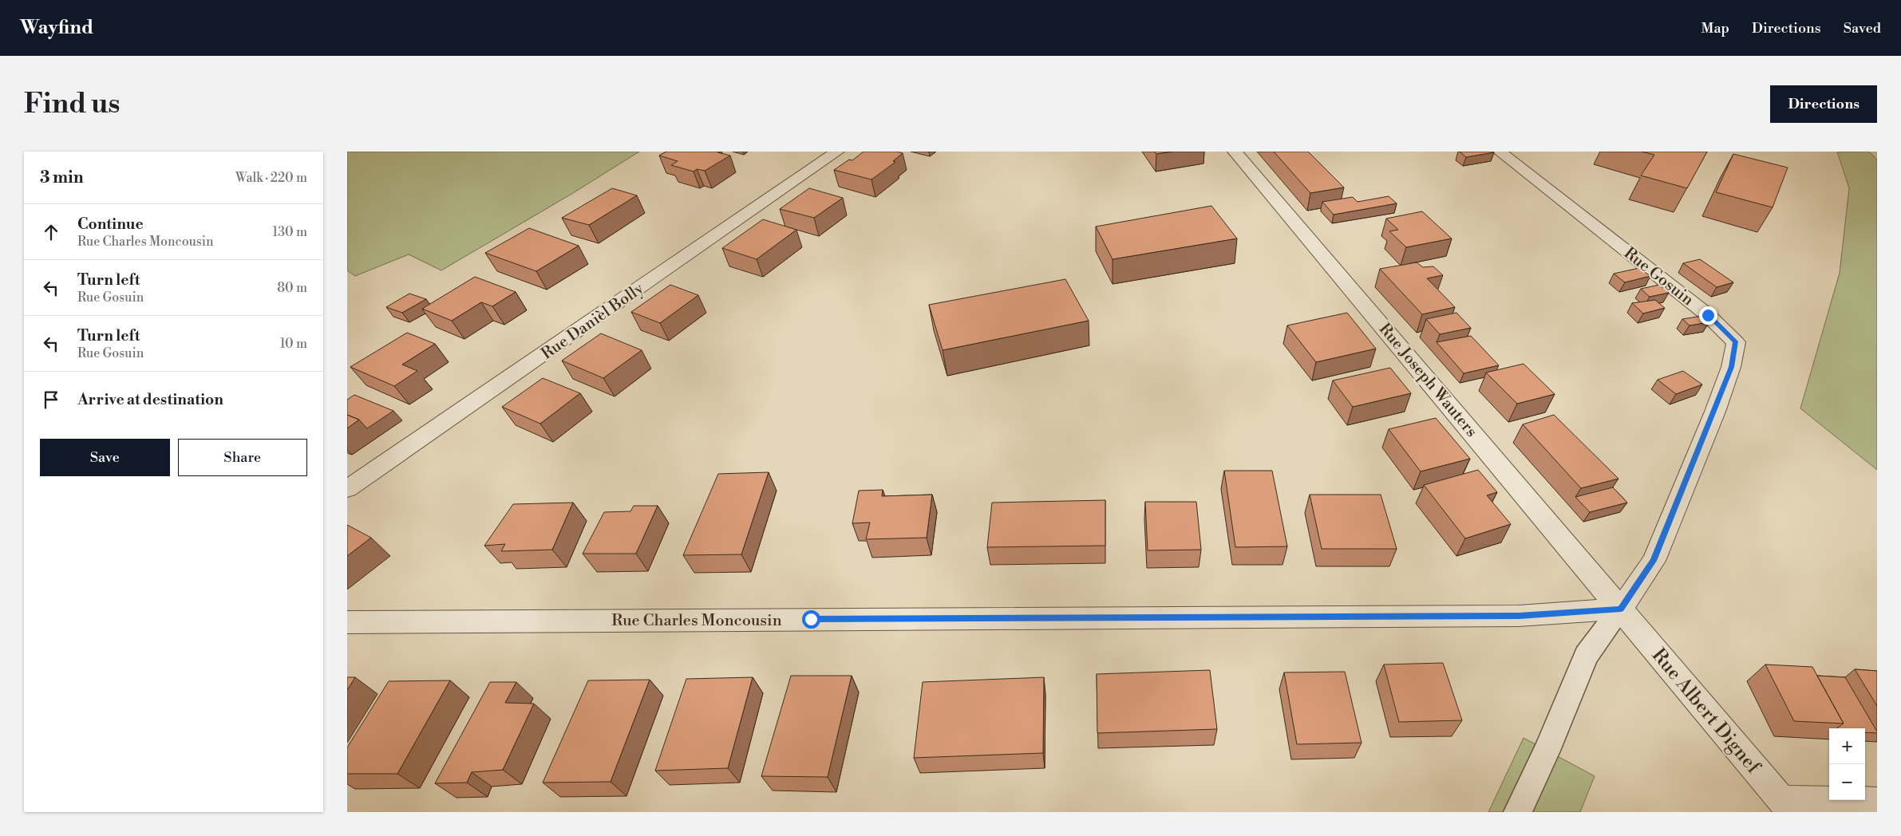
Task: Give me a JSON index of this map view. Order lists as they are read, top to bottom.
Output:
{
  "streets": {
    "street": [
      "Rue Gosuin",
      "Rue Danièl Bolly",
      "Rue Joseph Wauters",
      "Rue Charles Moncousin",
      "Rue Albert Dignef"
    ]
  },
  "crossings": [
    ["Rue Gosuin", "Rue Joseph Wauters"],
    ["Rue Gosuin", "Rue Charles Moncousin"],
    ["Rue Gosuin", "Rue Albert Dignef"],
    ["Rue Joseph Wauters", "Rue Charles Moncousin"],
    ["Rue Joseph Wauters", "Rue Albert Dignef"],
    ["Rue Charles Moncousin", "Rue Albert Dignef"]
  ],
  "page": {
    "header": "Wayfind",
    "nav": ["Map", "Directions", "Saved"],
    "buttons": [
      "Directions",
      ["Save", "Share"]
    ],
    "title": "Find us",
    "heading": ["3 min", "Walk · 220 m"],
    "list": [
      ["Continue", "Rue Charles Moncousin", "130 m"],
      ["Turn left", "Rue Gosuin", "80 m"],
      ["Turn left", "Rue Gosuin", "10 m"],
      "Arrive at destination"
    ],
    "map_buttons": ["+", "−"]
  }
}
